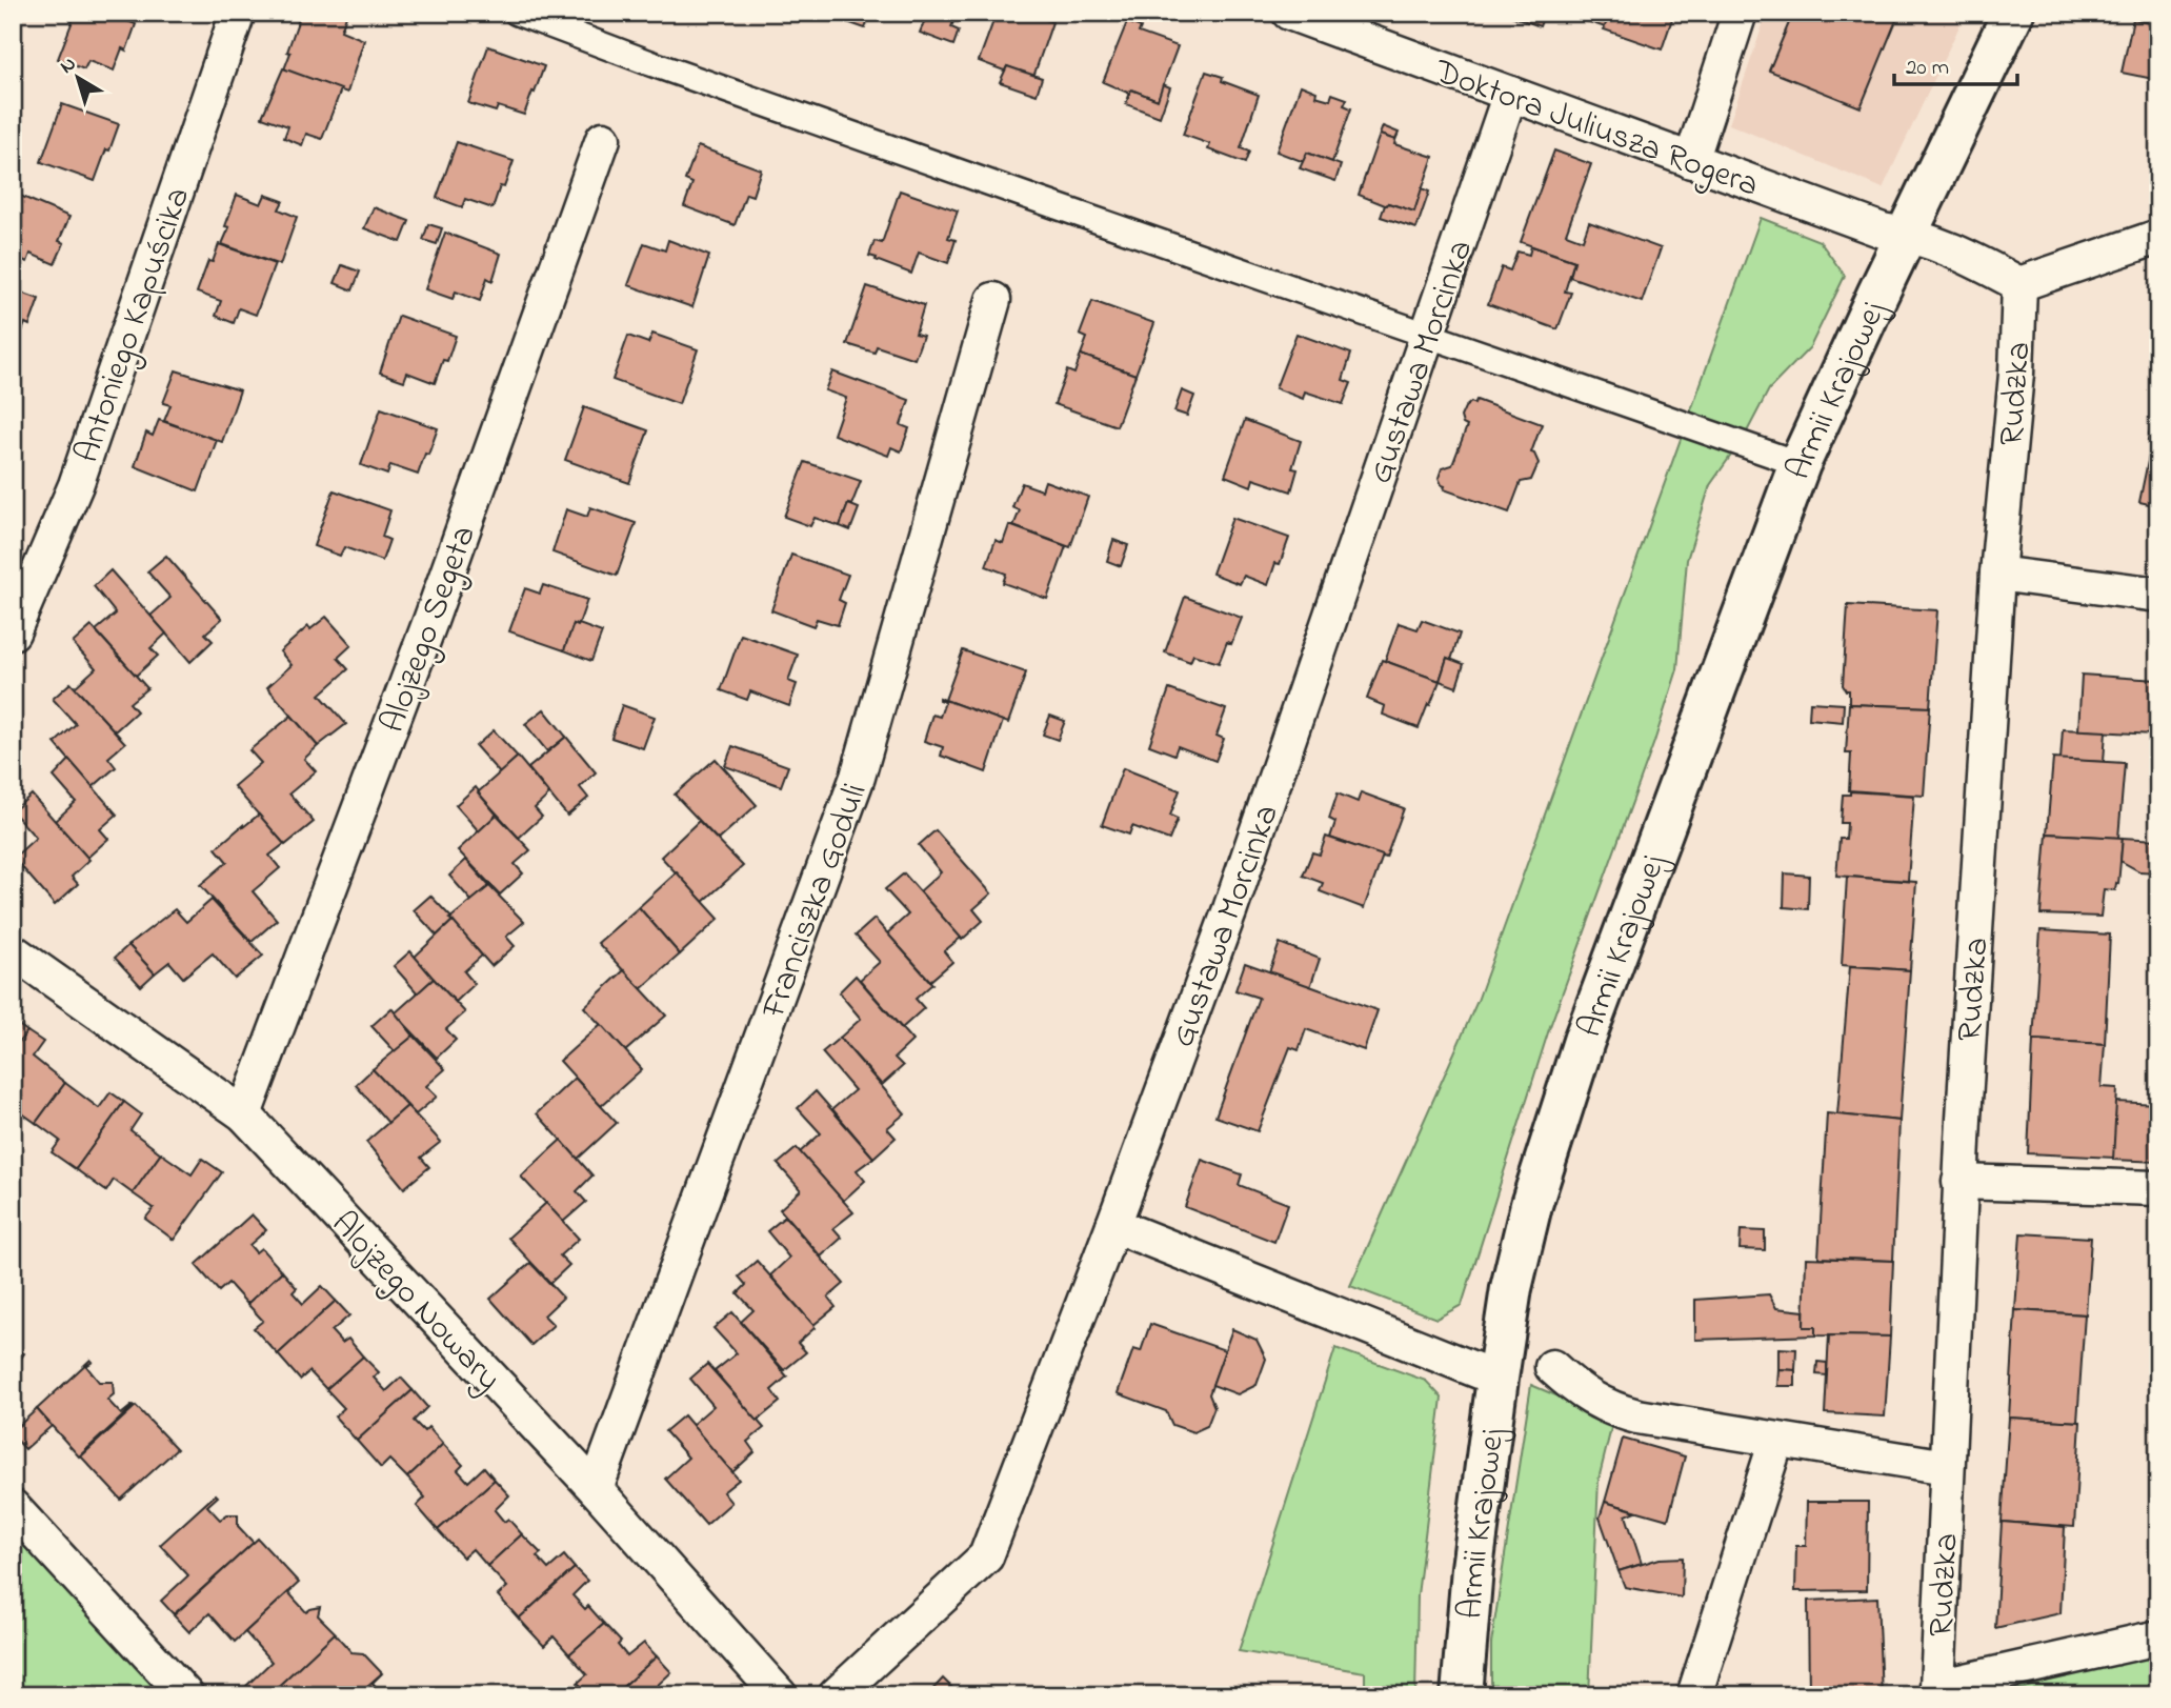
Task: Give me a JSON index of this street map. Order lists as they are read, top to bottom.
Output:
{
  "streets": {
    "street": [
      "Doktora Juliusza Rogera",
      "Antoniego Kapuścika",
      "Gustawa Morcinka",
      "Armii Krajowej",
      "Rudzka",
      "Alojzego Segeta",
      "Franciszka Goduli",
      "Alojzego Nowary"
    ]
  },
  "crossings": [
    ["Doktora Juliusza Rogera", "Gustawa Morcinka"],
    ["Doktora Juliusza Rogera", "Armii Krajowej"],
    ["Alojzego Segeta", "Alojzego Nowary"],
    ["Franciszka Goduli", "Alojzego Nowary"]
  ],
  "scale_bar": "20 m",
  "north": "top left"
}
